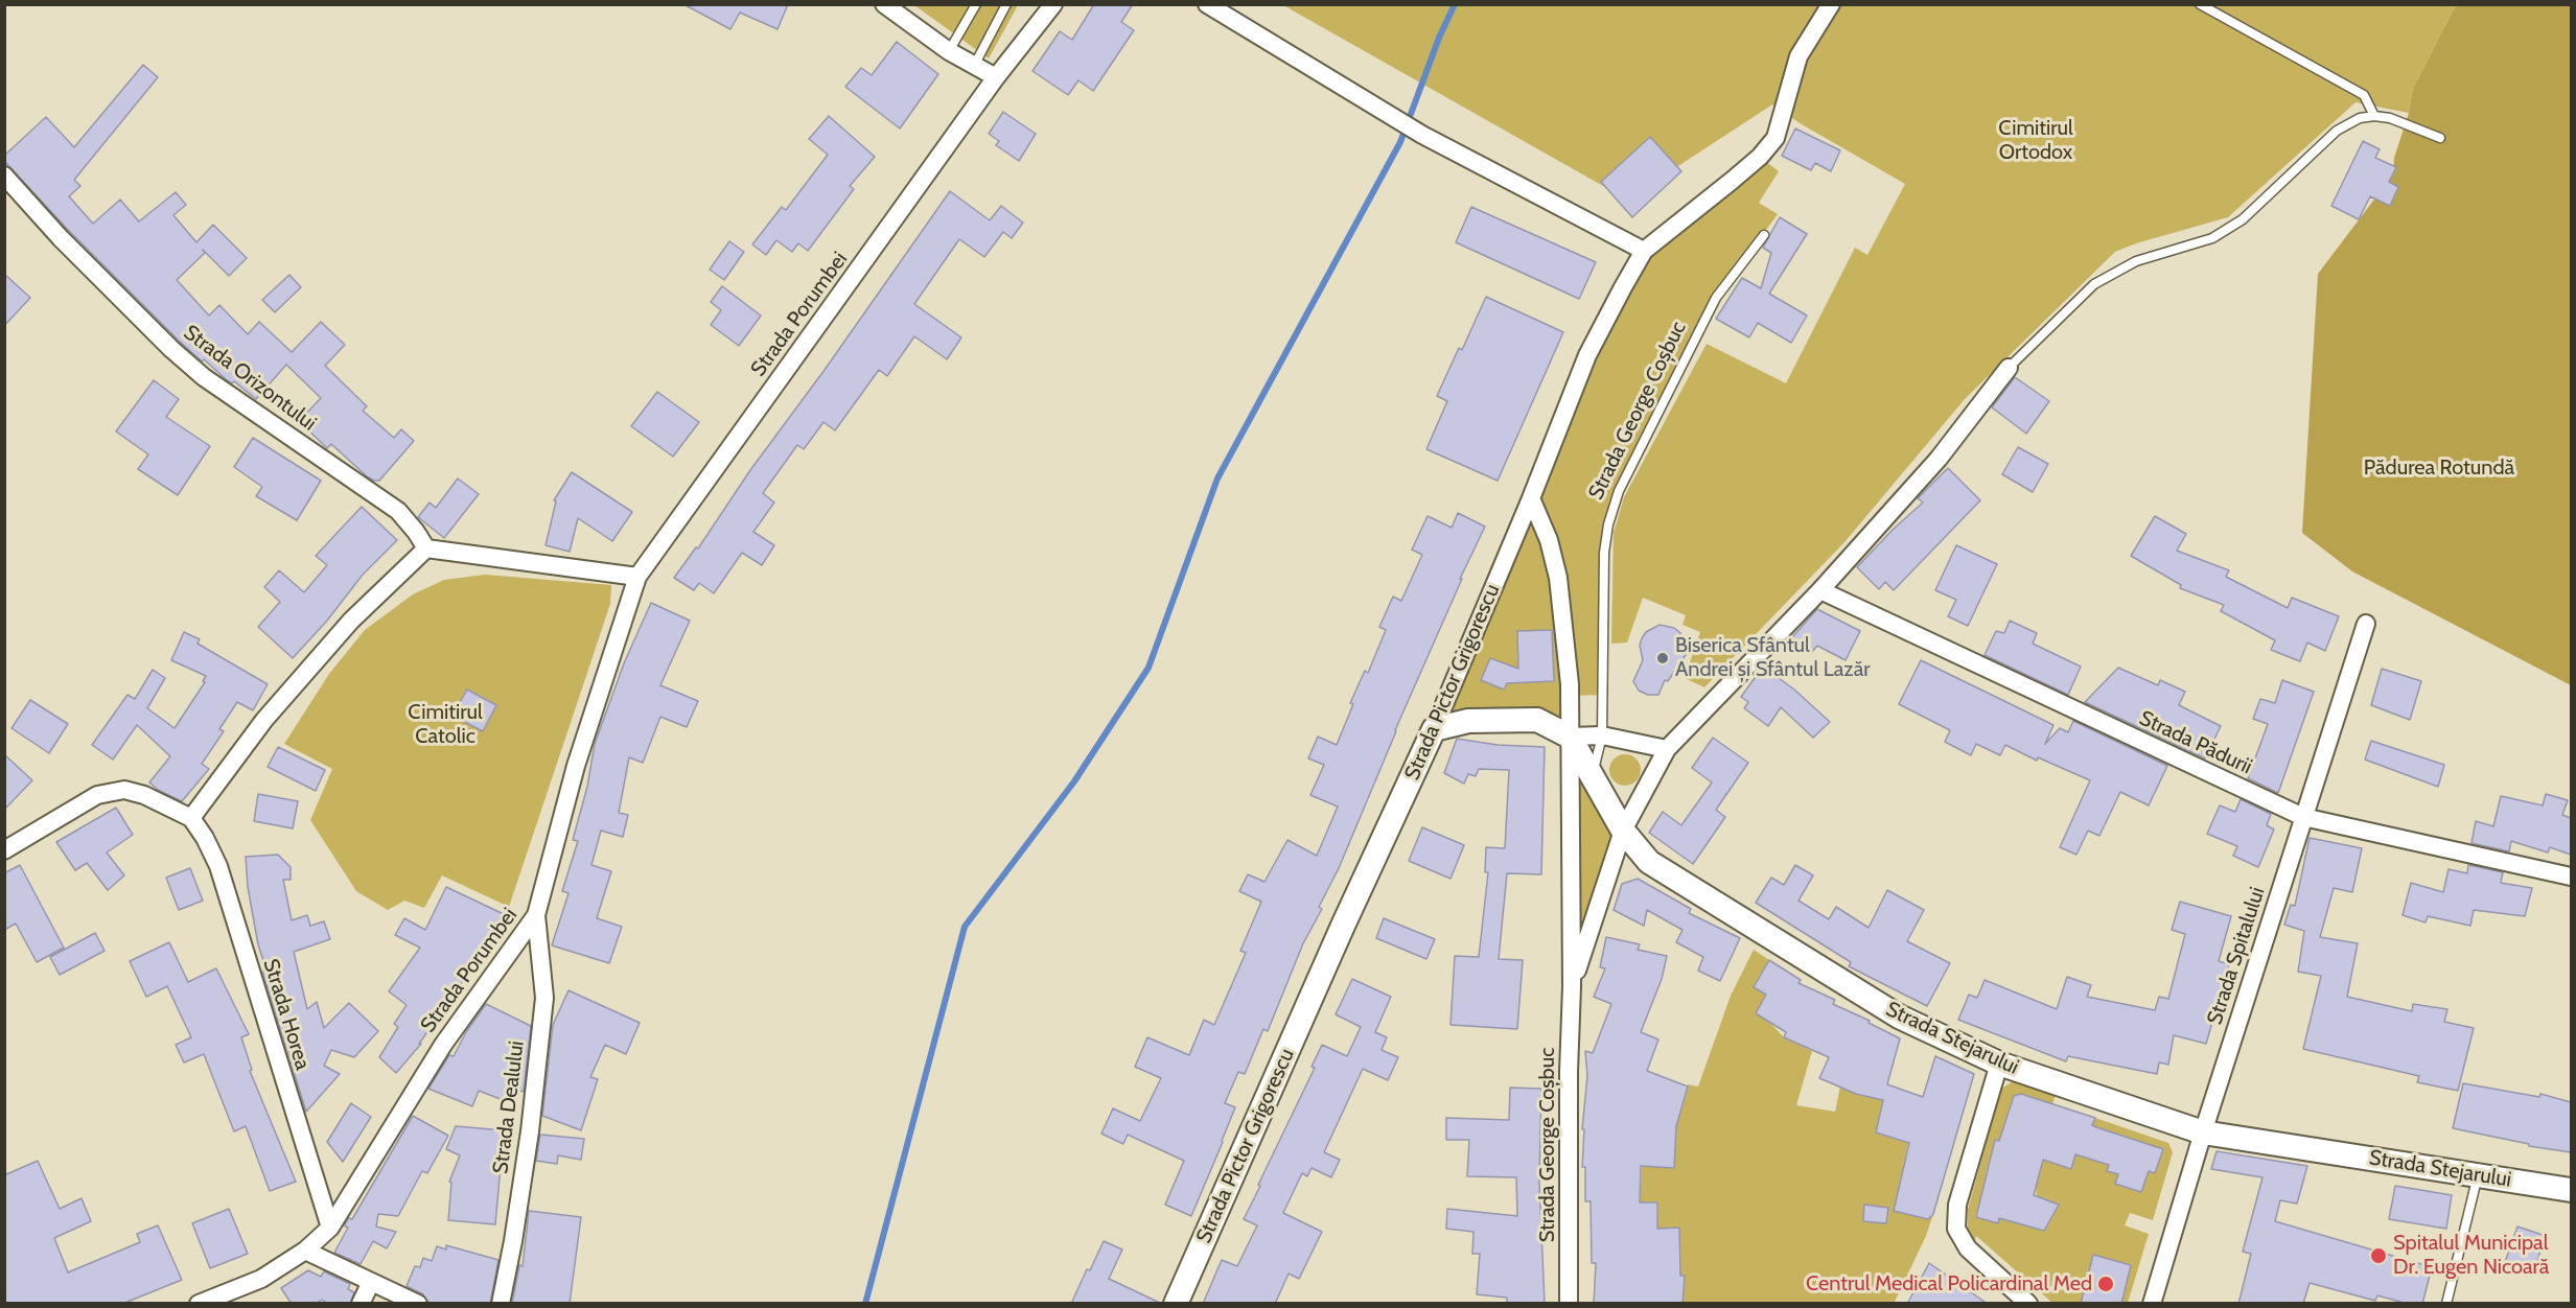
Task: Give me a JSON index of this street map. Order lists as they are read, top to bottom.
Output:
{
  "streets": {
    "street": [
      "Strada Porumbei",
      "Strada Orizontului",
      "Strada George Coșbuc",
      "Strada Pictor Grigorescu",
      "Strada Pădurii",
      "Strada Spitalului",
      "Strada Horea",
      "Strada Stejarului",
      "Strada Dealului"
    ]
  },
  "crossings": [
    ["Strada Porumbei", "Strada Horea"],
    ["Strada Porumbei", "Strada Dealului"],
    ["Strada George Coșbuc", "Strada Pictor Grigorescu"],
    ["Strada George Coșbuc", "Strada Pădurii"],
    ["Strada George Coșbuc", "Strada Stejarului"],
    ["Strada Pădurii", "Strada Spitalului"],
    ["Strada Spitalului", "Strada Stejarului"]
  ],
  "parks": ["Cimitirul Ortodox", "Pădurea Rotundă", "Cimitirul Catolic"],
  "places": ["Biserica Sfântul Andrei și Sfântul Lazăr", "Spitalul Municipal Dr. Eugen Nicoară", "Centrul Medical Policardinal Med"]
}
